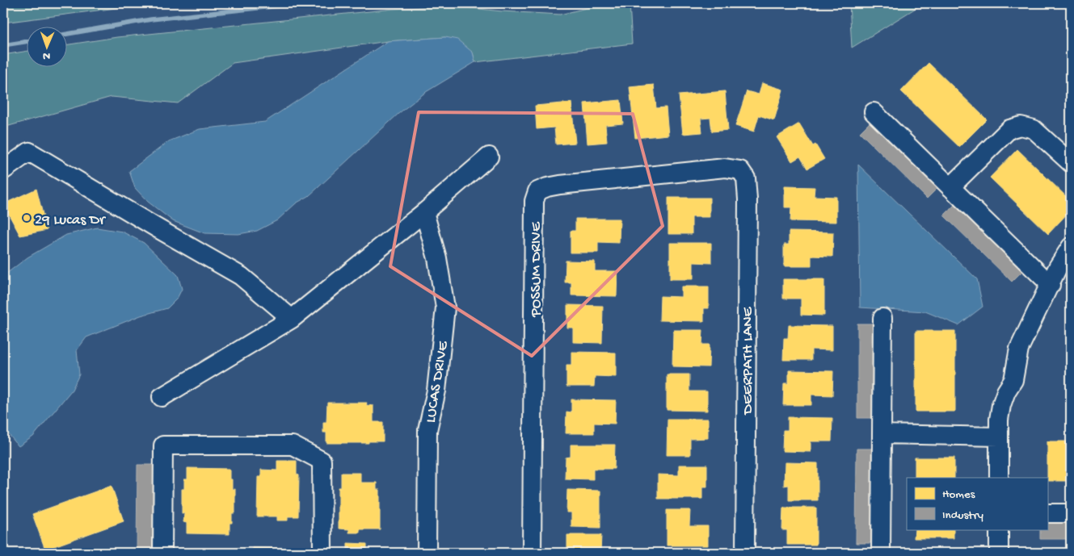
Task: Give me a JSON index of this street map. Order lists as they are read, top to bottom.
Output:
{
  "streets": {
    "street": ["POSSUM DRIVE", "DEERPATH LANE", "LUCAS DRIVE"]
  },
  "crossings": [
    ["POSSUM DRIVE", "DEERPATH LANE"]
  ],
  "places": ["29 Lucas Dr"],
  "legend": ["Homes", "Industry"],
  "north": "bottom"
}
